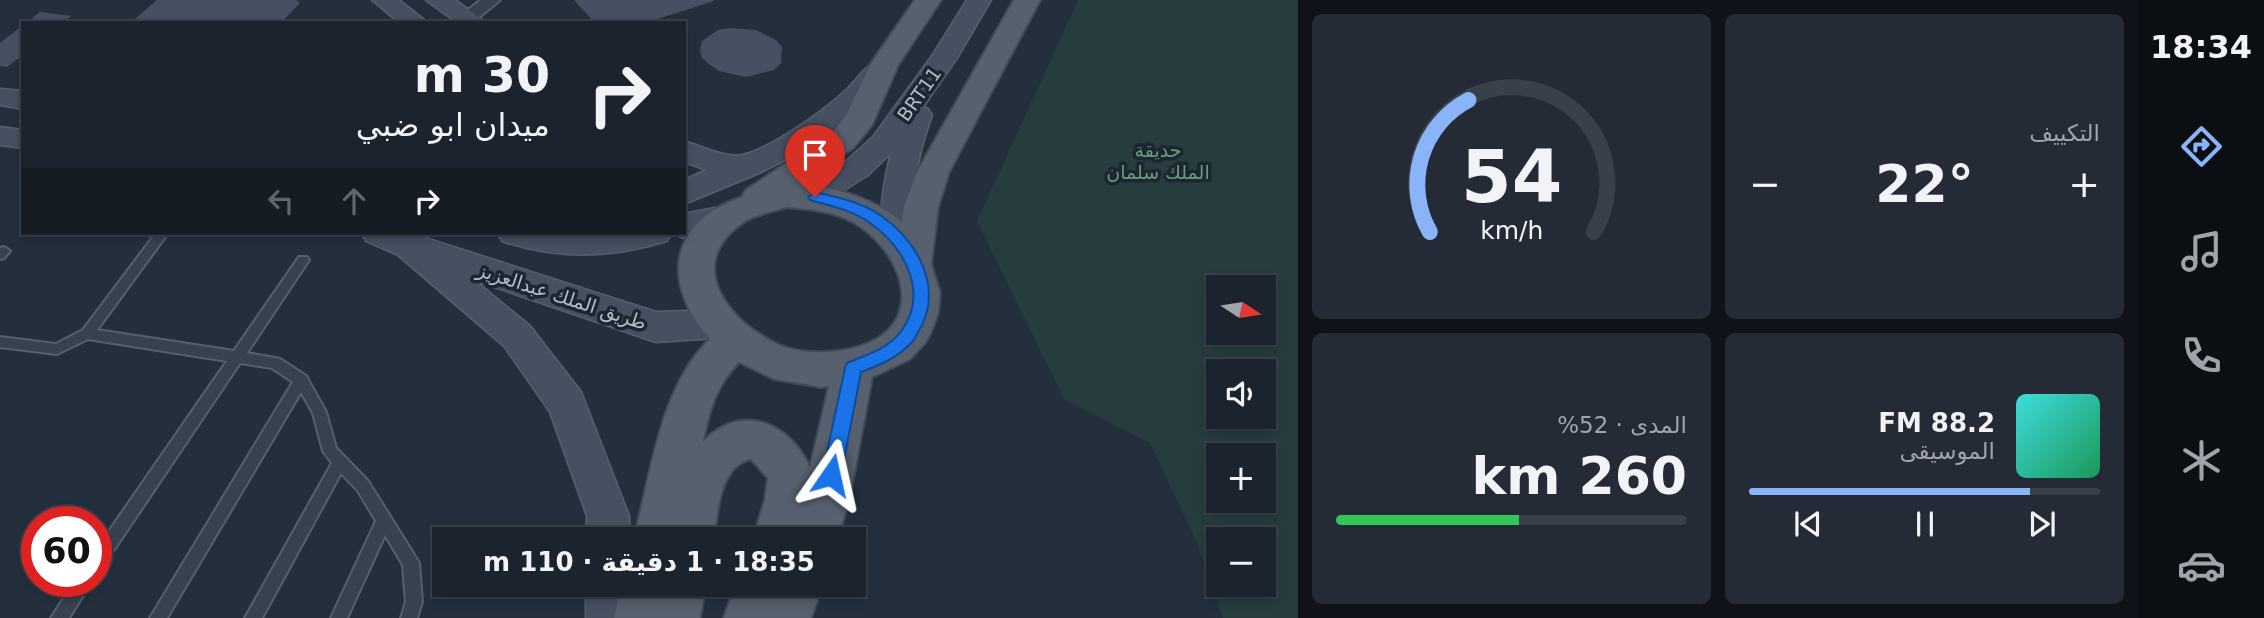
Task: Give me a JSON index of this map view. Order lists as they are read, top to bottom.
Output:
{
  "streets": {
    "main road": ["BRT11", "طريق الملك عبدالعزيز"]
  },
  "crossings": [
    ["BRT11", "طريق الملك عبدالعزيز"]
  ],
  "parks": ["حديقة الملك سلمان"],
  "north": "right",
  "page": {
    "tabs": "18:34",
    "tile": [
      "التكييف",
      ["المدى · 52%", "260 km"]
    ],
    "turn": ["30 m", "ميدان ابو ضبي"],
    "heat": ["−", "22°", "+"],
    "map_buttons": ["+", "−"],
    "song": ["88.2 FM", "الموسيقى"],
    "limit": "60",
    "trip": "18:35 · 1 دقيقة · 110 m",
    "gauge": ["54", "km/h"]
  }
}
